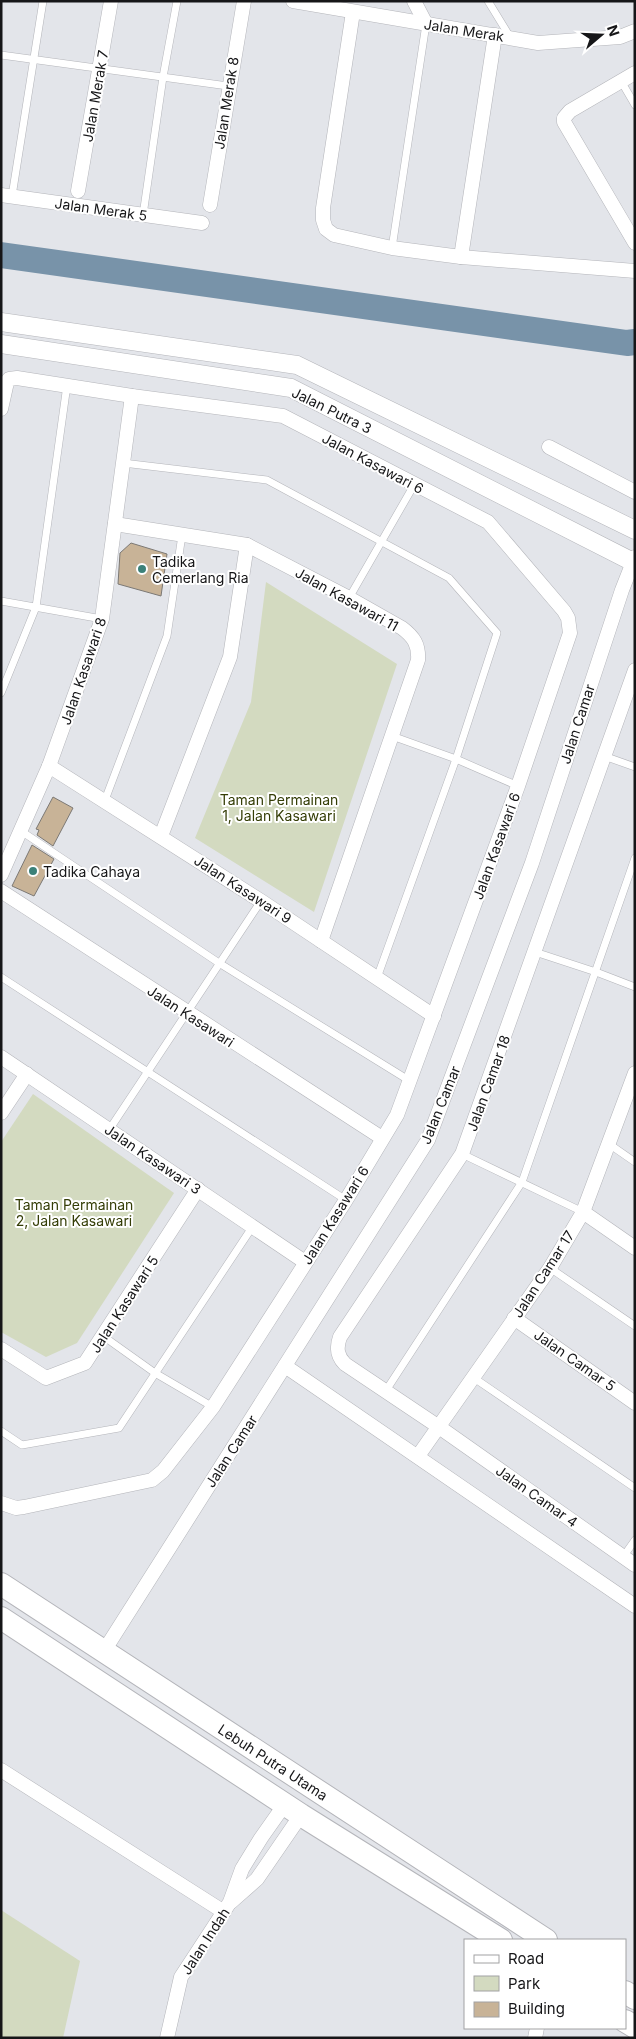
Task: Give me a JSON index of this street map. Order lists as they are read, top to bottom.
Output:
{
  "streets": {
    "main road": ["Lebuh Putra Utama"],
    "street": [
      "Jalan Merak",
      "Jalan Merak 7",
      "Jalan Merak 8",
      "Jalan Merak 5",
      "Jalan Putra 3",
      "Jalan Kasawari 6",
      "Jalan Kasawari 11",
      "Jalan Kasawari 8",
      "Jalan Camar",
      "Jalan Kasawari 9",
      "Jalan Kasawari",
      "Jalan Camar 18",
      "Jalan Kasawari 3",
      "Jalan Camar 17",
      "Jalan Kasawari 5",
      "Jalan Camar 5",
      "Jalan Camar 4",
      "Jalan Indah"
    ]
  },
  "crossings": [
    ["Jalan Putra 3", "Jalan Camar"],
    ["Jalan Kasawari 6", "Jalan Kasawari 8"],
    ["Jalan Kasawari 6", "Jalan Kasawari 9"],
    ["Jalan Kasawari 6", "Jalan Kasawari"],
    ["Jalan Kasawari 6", "Jalan Kasawari 3"],
    ["Jalan Kasawari 11", "Jalan Kasawari 8"],
    ["Jalan Kasawari 11", "Jalan Kasawari 9"],
    ["Jalan Kasawari 8", "Jalan Kasawari 9"],
    ["Jalan Camar", "Lebuh Putra Utama"],
    ["Jalan Camar 18", "Jalan Camar 17"],
    ["Jalan Camar 18", "Jalan Camar 4"],
    ["Jalan Kasawari 3", "Jalan Kasawari 5"],
    ["Jalan Camar 17", "Jalan Camar 5"],
    ["Jalan Camar 17", "Jalan Camar 4"],
    ["Lebuh Putra Utama", "Jalan Indah"]
  ],
  "parks": ["Taman Permainan 1, Jalan Kasawari", "Taman Permainan 2, Jalan Kasawari"],
  "places": ["Tadika Cemerlang Ria", "Tadika Cahaya"],
  "legend": ["Road", "Park", "Building"],
  "north": "right"
}
